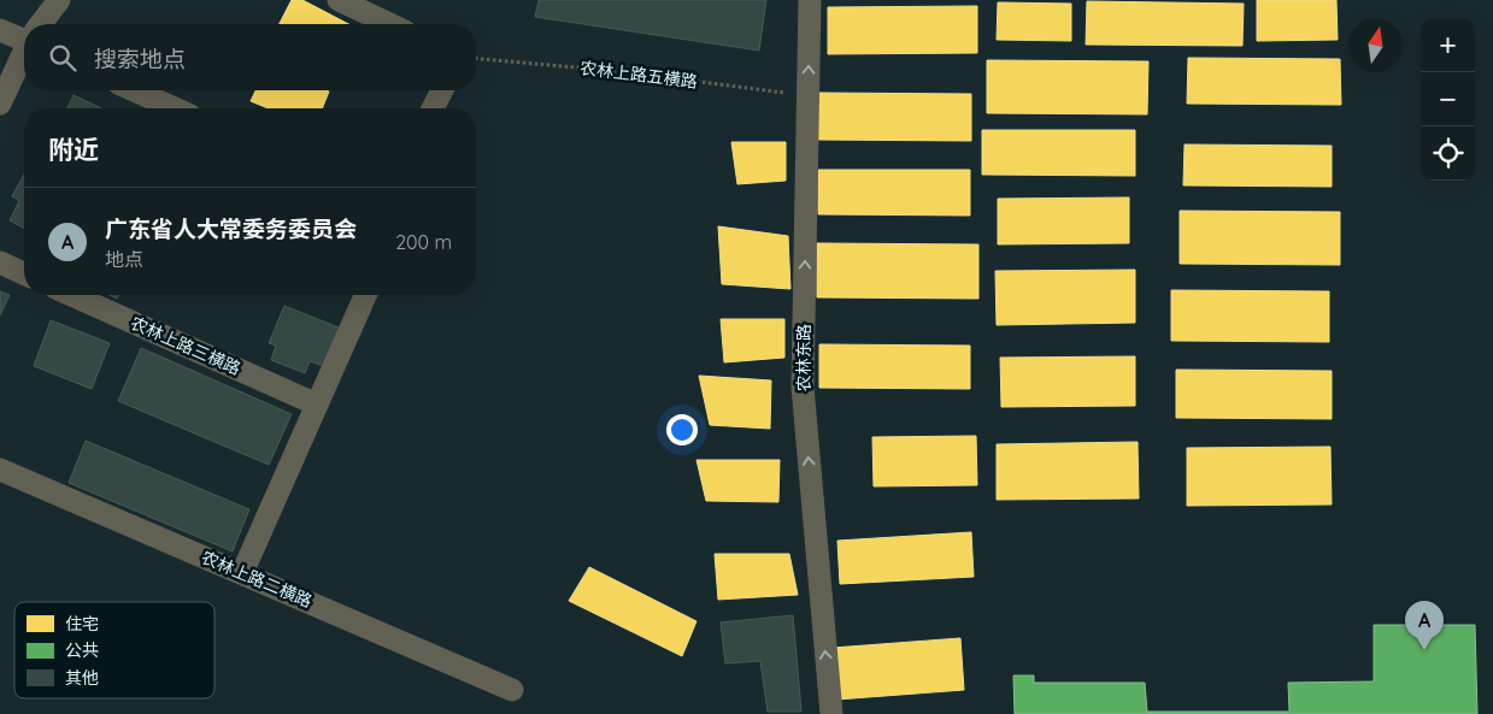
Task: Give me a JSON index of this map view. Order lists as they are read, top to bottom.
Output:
{
  "streets": {
    "street": ["农林上路三横路", "农林东路", "农林上路二横路"],
    "path": ["农林上路五横路"]
  },
  "crossings": [
    ["农林上路五横路", "农林东路"]
  ],
  "one_way": ["农林东路"],
  "legend": ["住宅", "公共", "其他"],
  "north": "top",
  "page": {
    "map_buttons": ["+", "−"],
    "search": "搜索地点",
    "heading": "附近",
    "list": [
      {
        "mark": "A",
        "name": "广东省人大常委务委员会",
        "note": "地点",
        "value": "200 m"
      }
    ],
    "pins": "A"
  }
}
